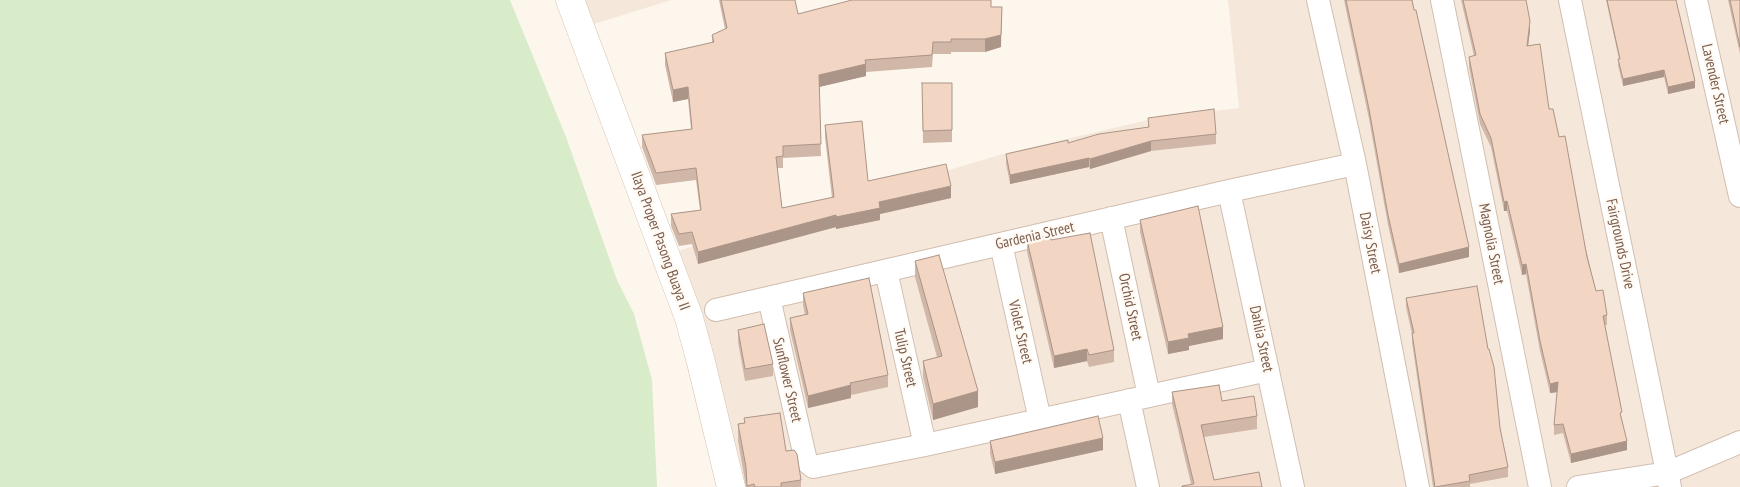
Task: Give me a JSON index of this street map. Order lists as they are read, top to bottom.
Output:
{
  "streets": {
    "street": [
      "Lavender Street",
      "Gardenia Street",
      "Ilaya Proper Pasong Buaya II",
      "Daisy Street",
      "Magnolia Street",
      "Fairgrounds Drive",
      "Orchid Street",
      "Violet Street",
      "Dahlia Street",
      "Tulip Street",
      "Sunflower Street"
    ]
  },
  "crossings": [
    ["Gardenia Street", "Daisy Street"],
    ["Gardenia Street", "Orchid Street"],
    ["Gardenia Street", "Violet Street"],
    ["Gardenia Street", "Dahlia Street"],
    ["Gardenia Street", "Tulip Street"],
    ["Gardenia Street", "Sunflower Street"],
    ["Tulip Street", "Sunflower Street"]
  ]
}
